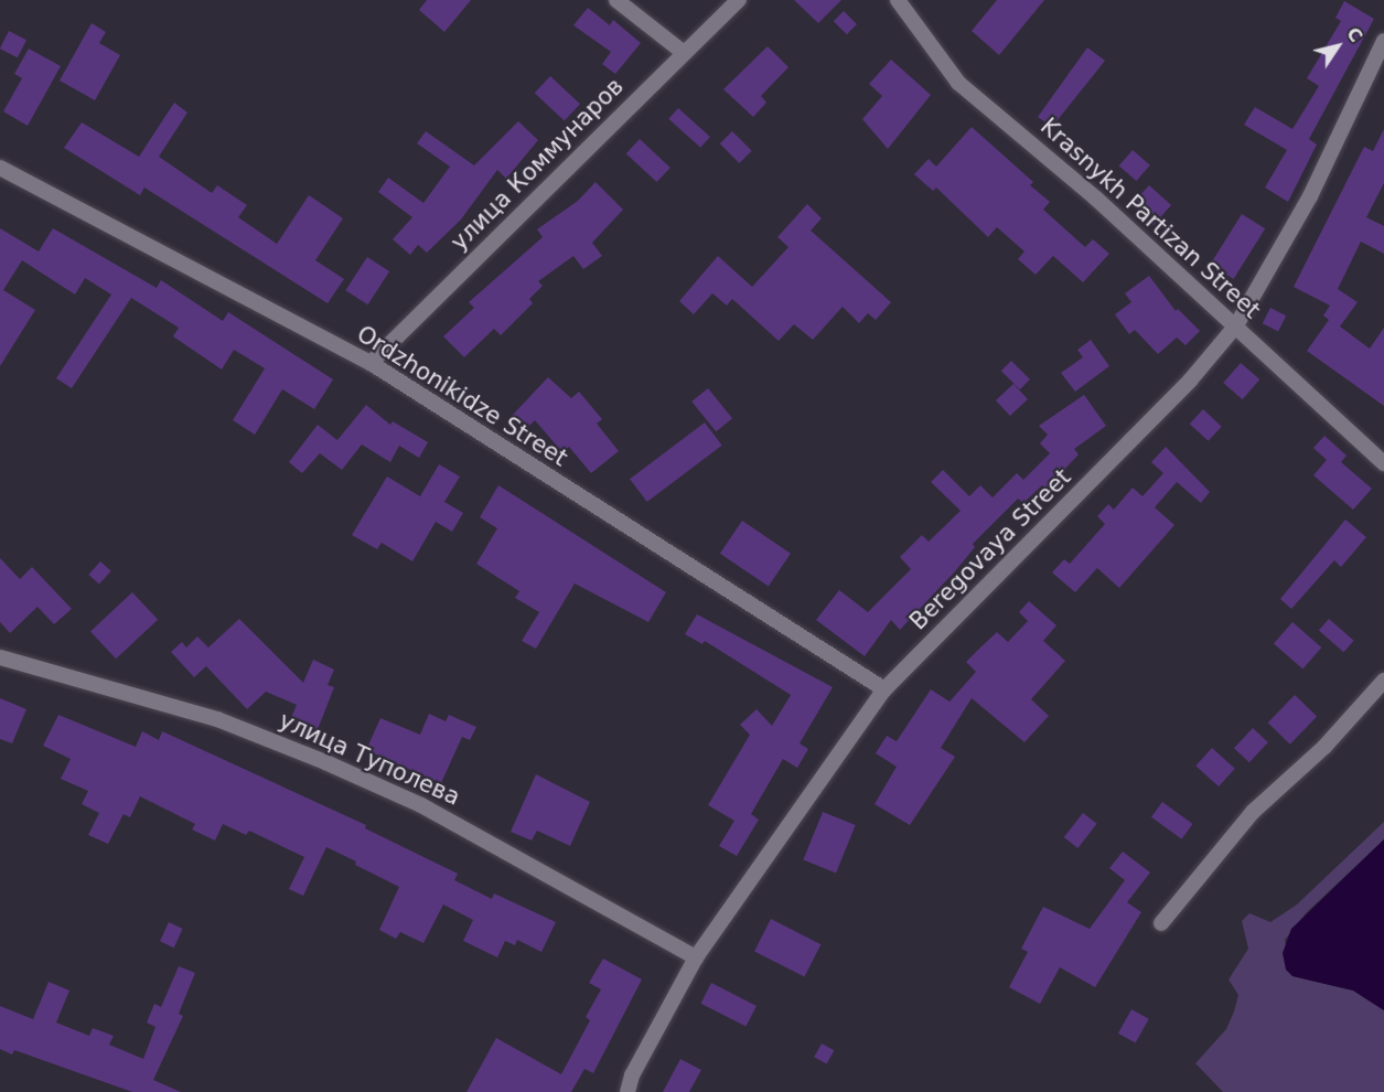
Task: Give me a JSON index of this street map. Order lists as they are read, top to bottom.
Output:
{
  "streets": {
    "street": [
      "улица Коммунаров",
      "Krasnykh Partizan Street",
      "Ordzhonikidze Street",
      "Beregovaya Street",
      "улица Туполева"
    ]
  },
  "crossings": [
    ["улица Коммунаров", "Ordzhonikidze Street"],
    ["Krasnykh Partizan Street", "Beregovaya Street"],
    ["Ordzhonikidze Street", "Beregovaya Street"],
    ["Beregovaya Street", "улица Туполева"]
  ],
  "north": "top right"
}
